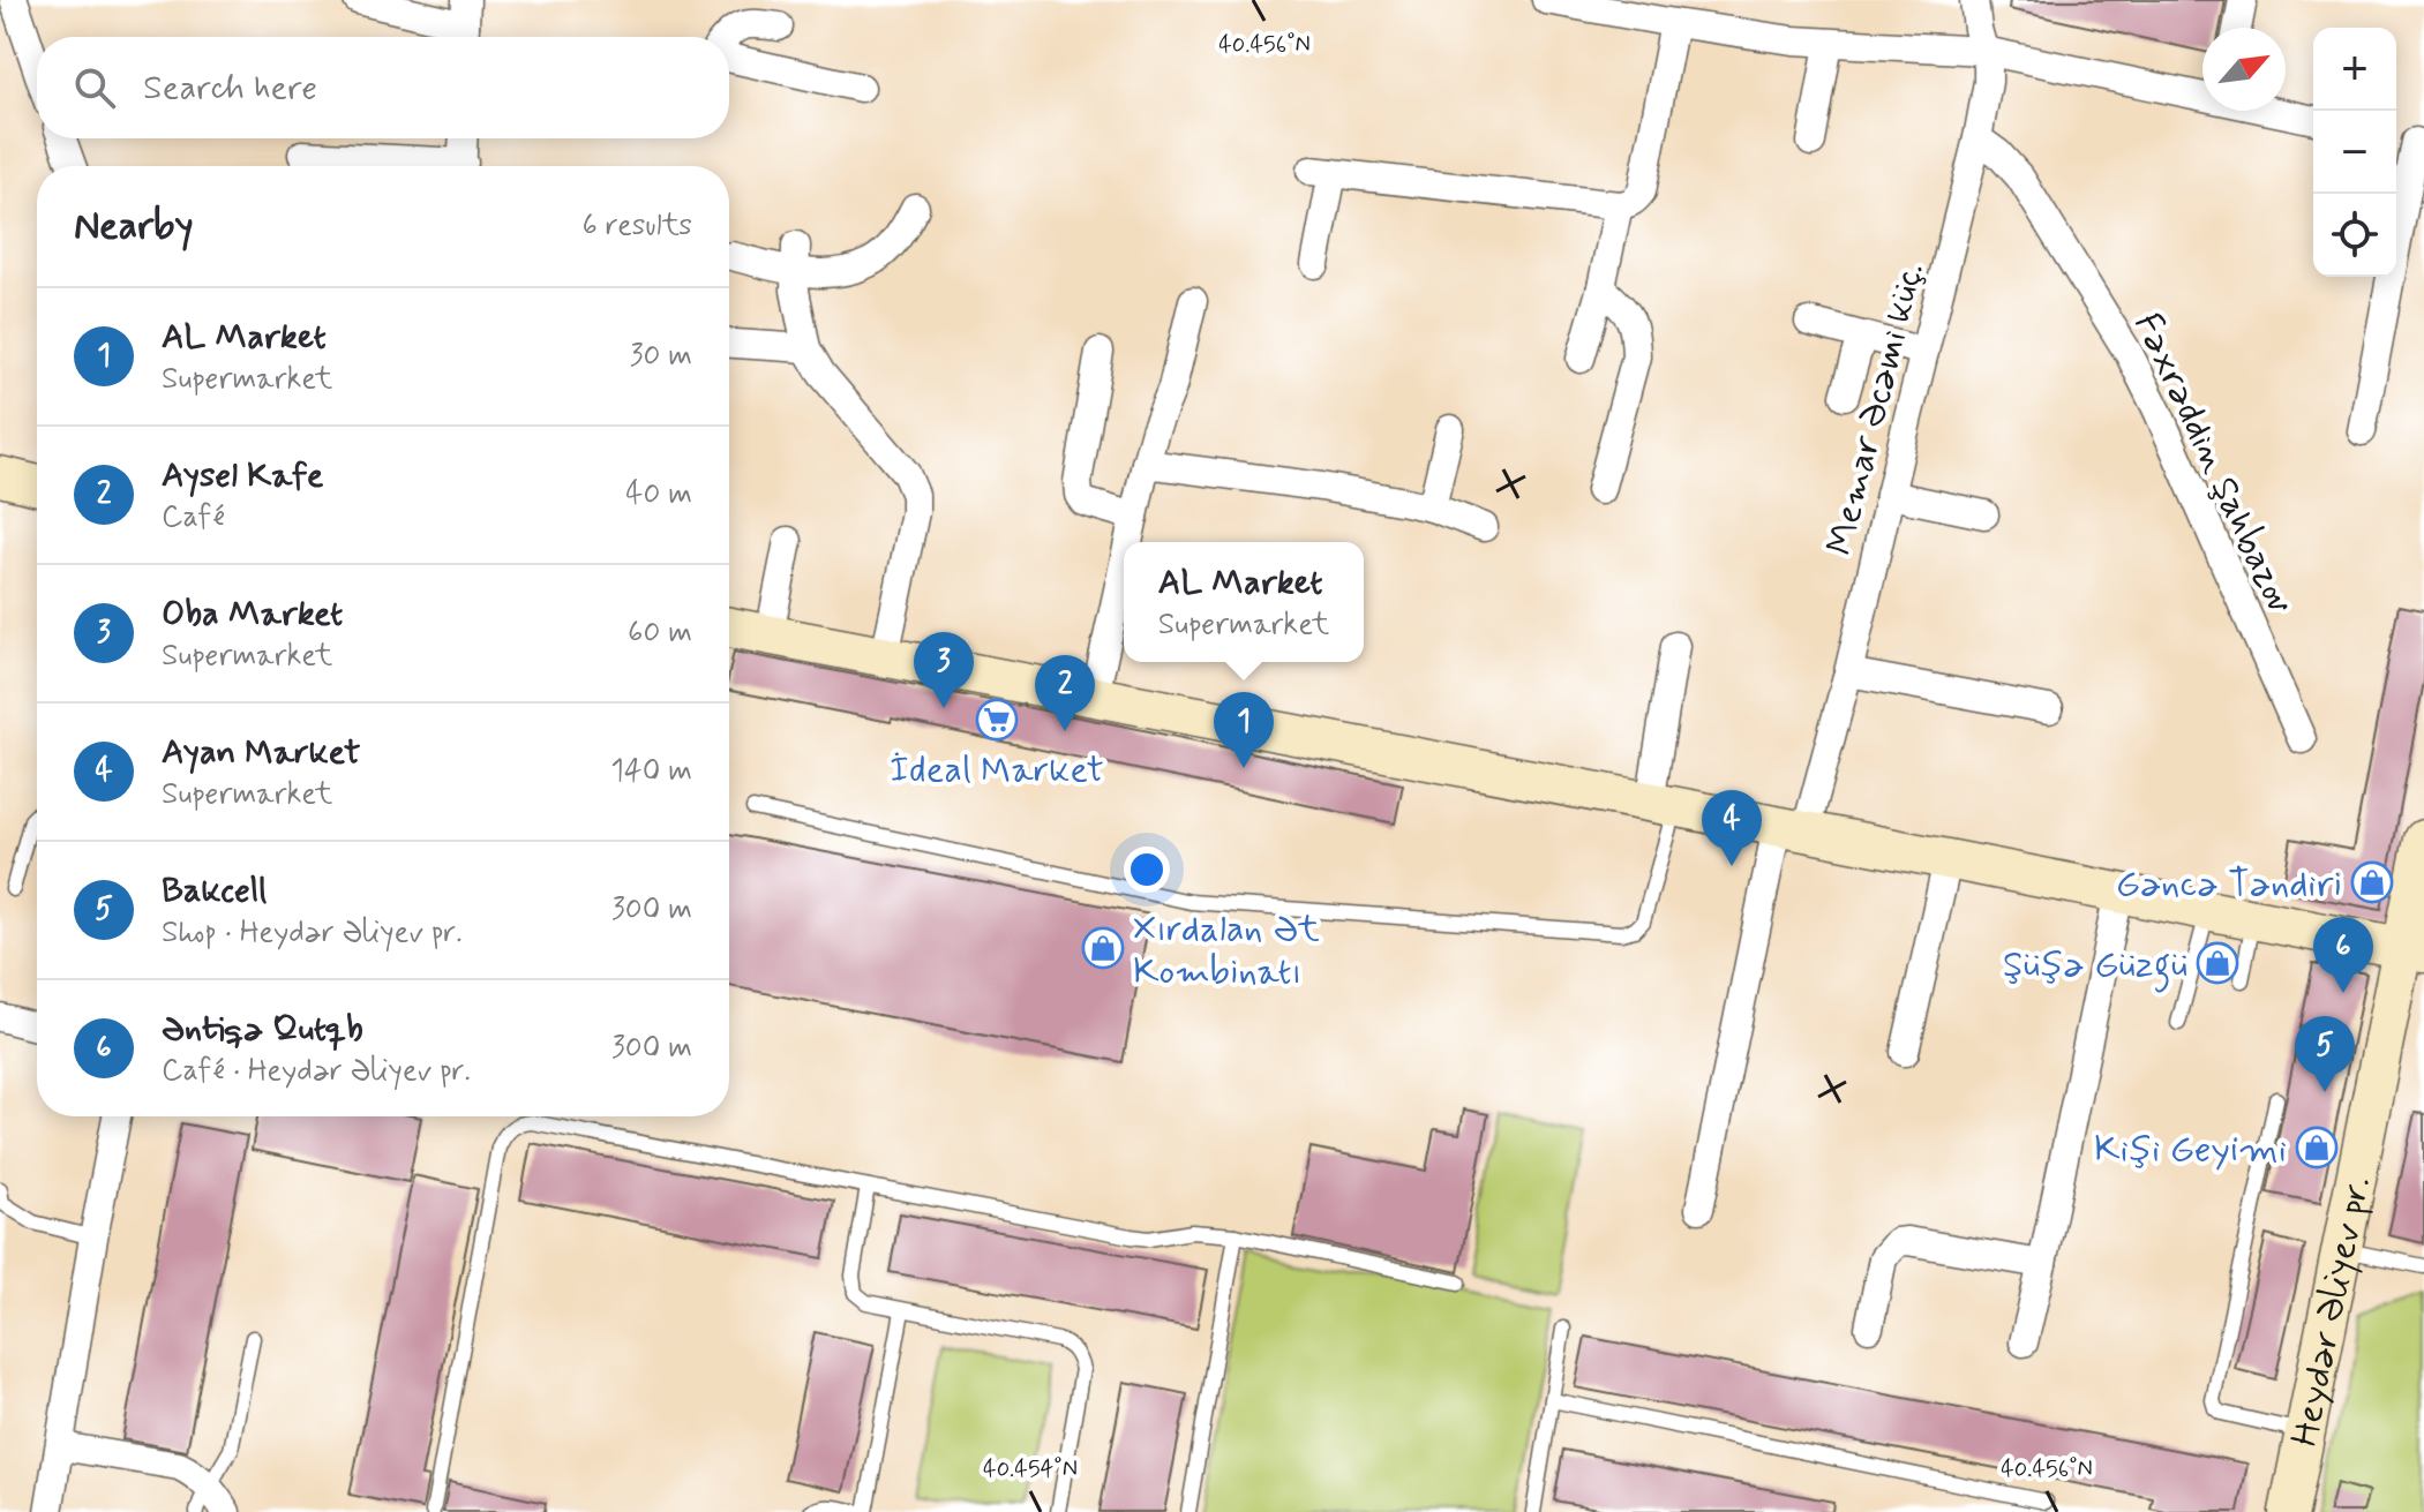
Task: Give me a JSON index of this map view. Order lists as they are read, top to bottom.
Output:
{
  "streets": {
    "street": ["Memar Əcəmi küç.", "Fəxrəddin Şahbazov", "Heydər Əliyev pr."]
  },
  "crossings": [
    ["Memar Əcəmi küç.", "Fəxrəddin Şahbazov"]
  ],
  "places": {
    "supermarket": ["İdeal Market"],
    "shop": [
      "Gəncə Təndiri",
      "Xırdalan Ət Kombinatı",
      "Şüşə Güzgü",
      "Kişi Geyimi"
    ]
  },
  "north": "top right",
  "page": {
    "map_buttons": ["+", "−"],
    "search": "Search here",
    "heading": ["Nearby", "6 results"],
    "list": [
      {
        "mark": "1",
        "name": "AL Market",
        "note": "Supermarket",
        "value": "30 m"
      },
      {
        "mark": "2",
        "name": "Aysel Kafe",
        "note": "Café",
        "value": "40 m"
      },
      {
        "mark": "3",
        "name": "Oba Market",
        "note": "Supermarket",
        "value": "60 m"
      },
      {
        "mark": "4",
        "name": "Ayan Market",
        "note": "Supermarket",
        "value": "140 m"
      },
      {
        "mark": "5",
        "name": "Bakcell",
        "note": "Shop · Heydər Əliyev pr.",
        "value": "300 m"
      },
      {
        "mark": "6",
        "name": "Əntiqə Qutqb",
        "note": "Café · Heydər Əliyev pr.",
        "value": "300 m"
      }
    ],
    "popup": ["AL Market", "Supermarket"],
    "pins": [
      "3",
      "2",
      "1",
      "4",
      "6",
      "5"
    ]
  },
  "coordinates": ["40.456°N", "40.454°N"]
}
